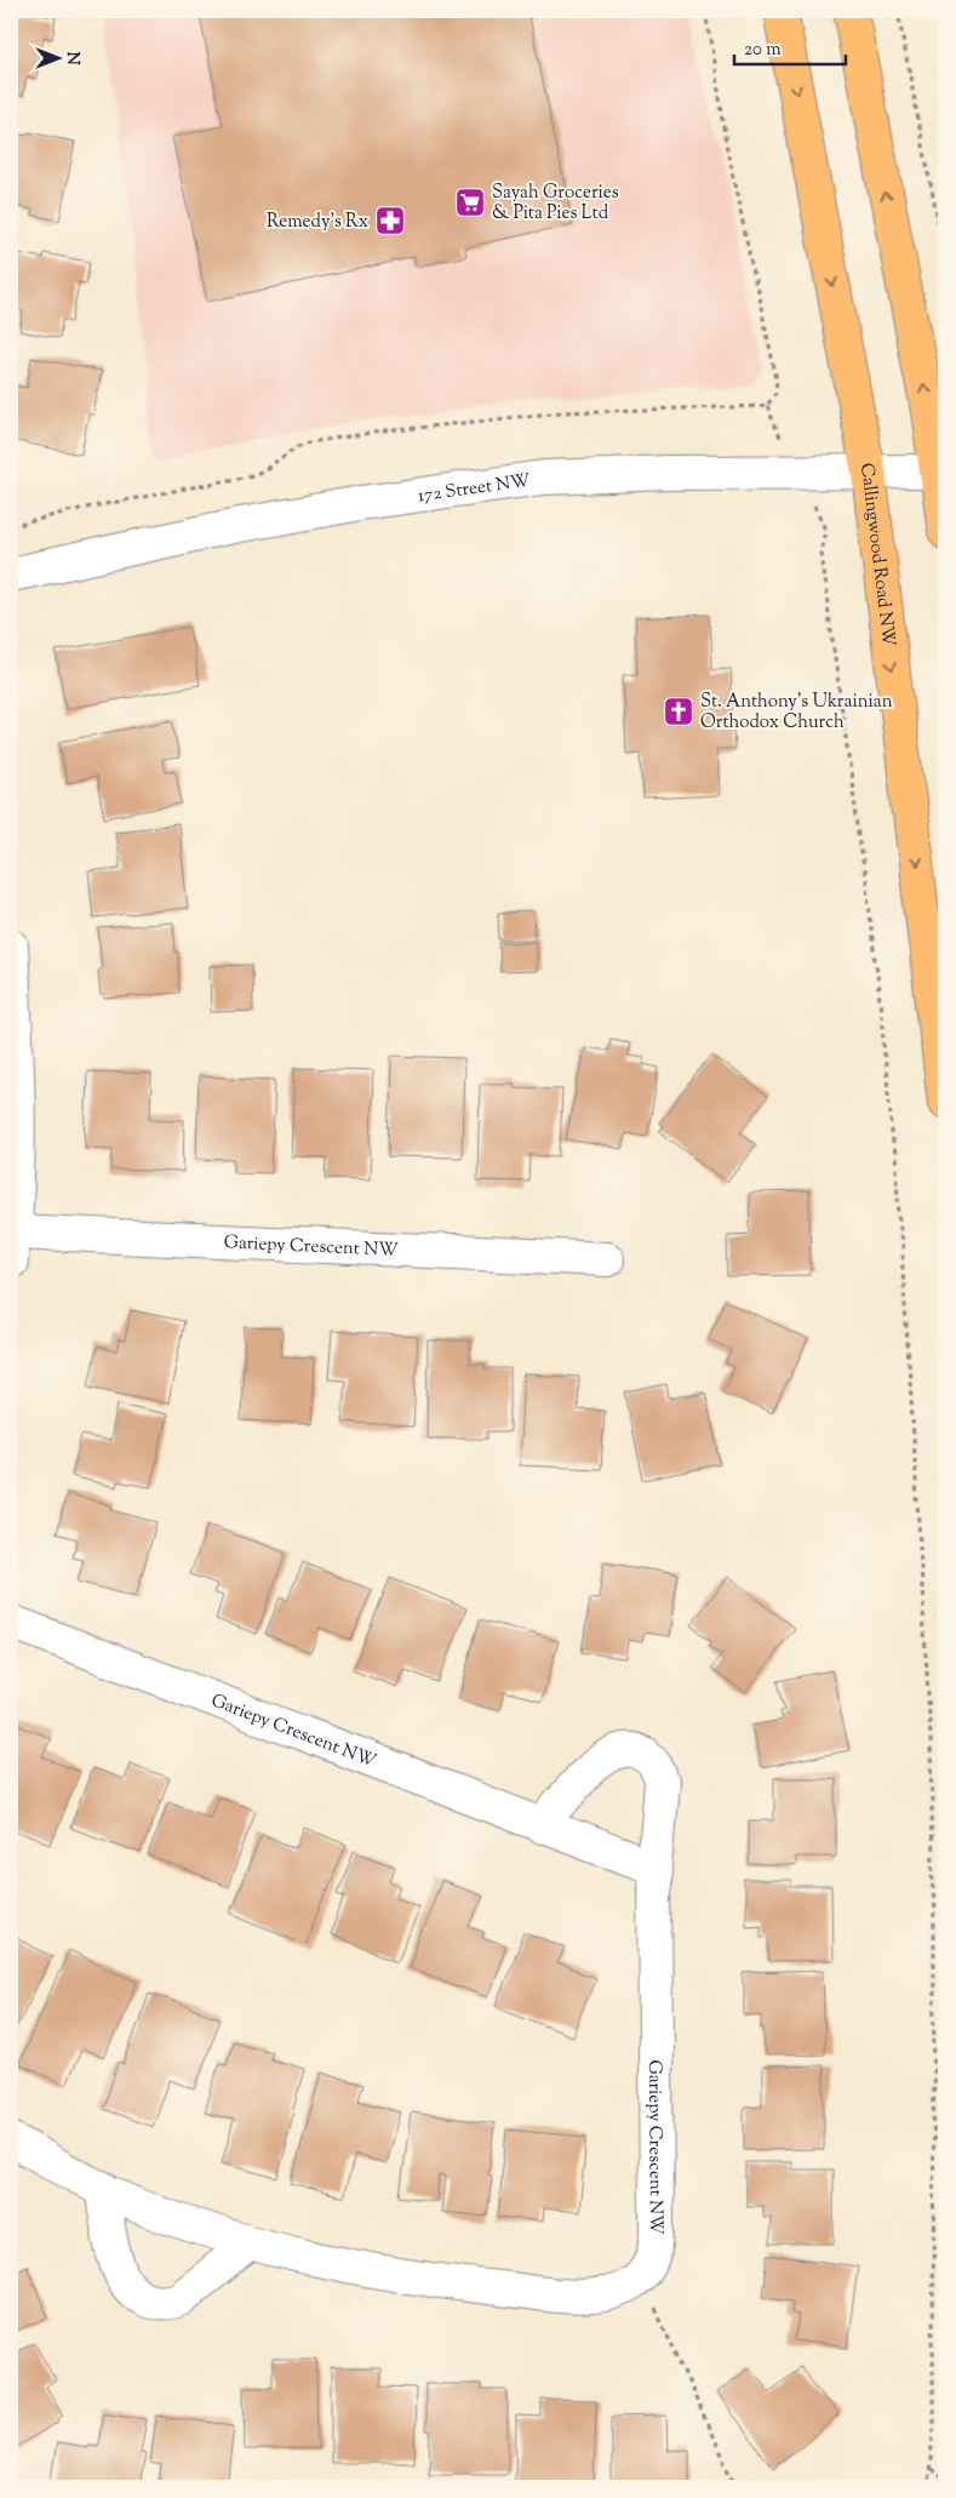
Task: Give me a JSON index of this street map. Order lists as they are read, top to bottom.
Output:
{
  "streets": {
    "main road": ["Callingwood Road NW"],
    "street": ["172 Street NW", "Gariepy Crescent NW"]
  },
  "crossings": [
    ["172 Street NW", "Callingwood Road NW"]
  ],
  "places": {
    "supermarket": ["Sayah Groceries & Pita Pies Ltd"],
    "pharmacy": ["Remedy's Rx"],
    "church": ["St. Anthony's Ukrainian Orthodox Church"]
  },
  "scale_bar": "20 m",
  "north": "right"
}
